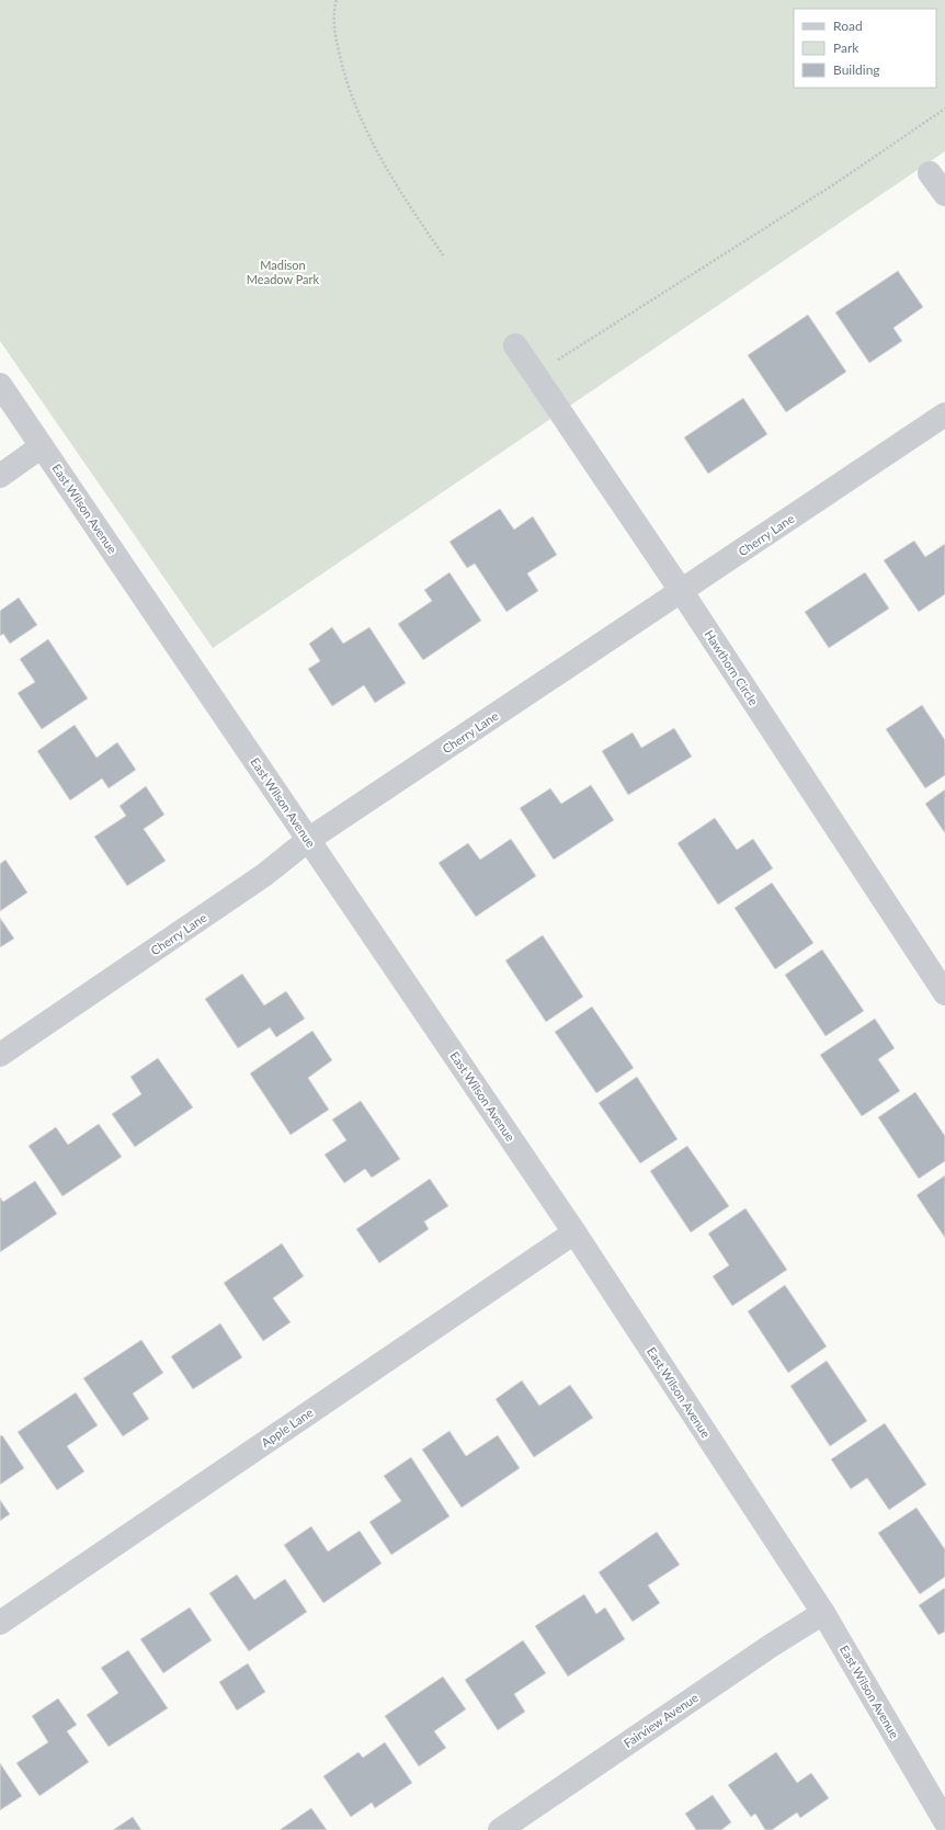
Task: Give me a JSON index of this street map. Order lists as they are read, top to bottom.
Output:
{
  "streets": {
    "street": [
      "East Wilson Avenue",
      "Cherry Lane",
      "Hawthorn Circle",
      "Apple Lane",
      "Fairview Avenue"
    ]
  },
  "crossings": [
    ["East Wilson Avenue", "Cherry Lane"],
    ["East Wilson Avenue", "Apple Lane"],
    ["East Wilson Avenue", "Fairview Avenue"],
    ["Cherry Lane", "Hawthorn Circle"]
  ],
  "parks": ["Madison Meadow Park"],
  "legend": ["Road", "Park", "Building"]
}
